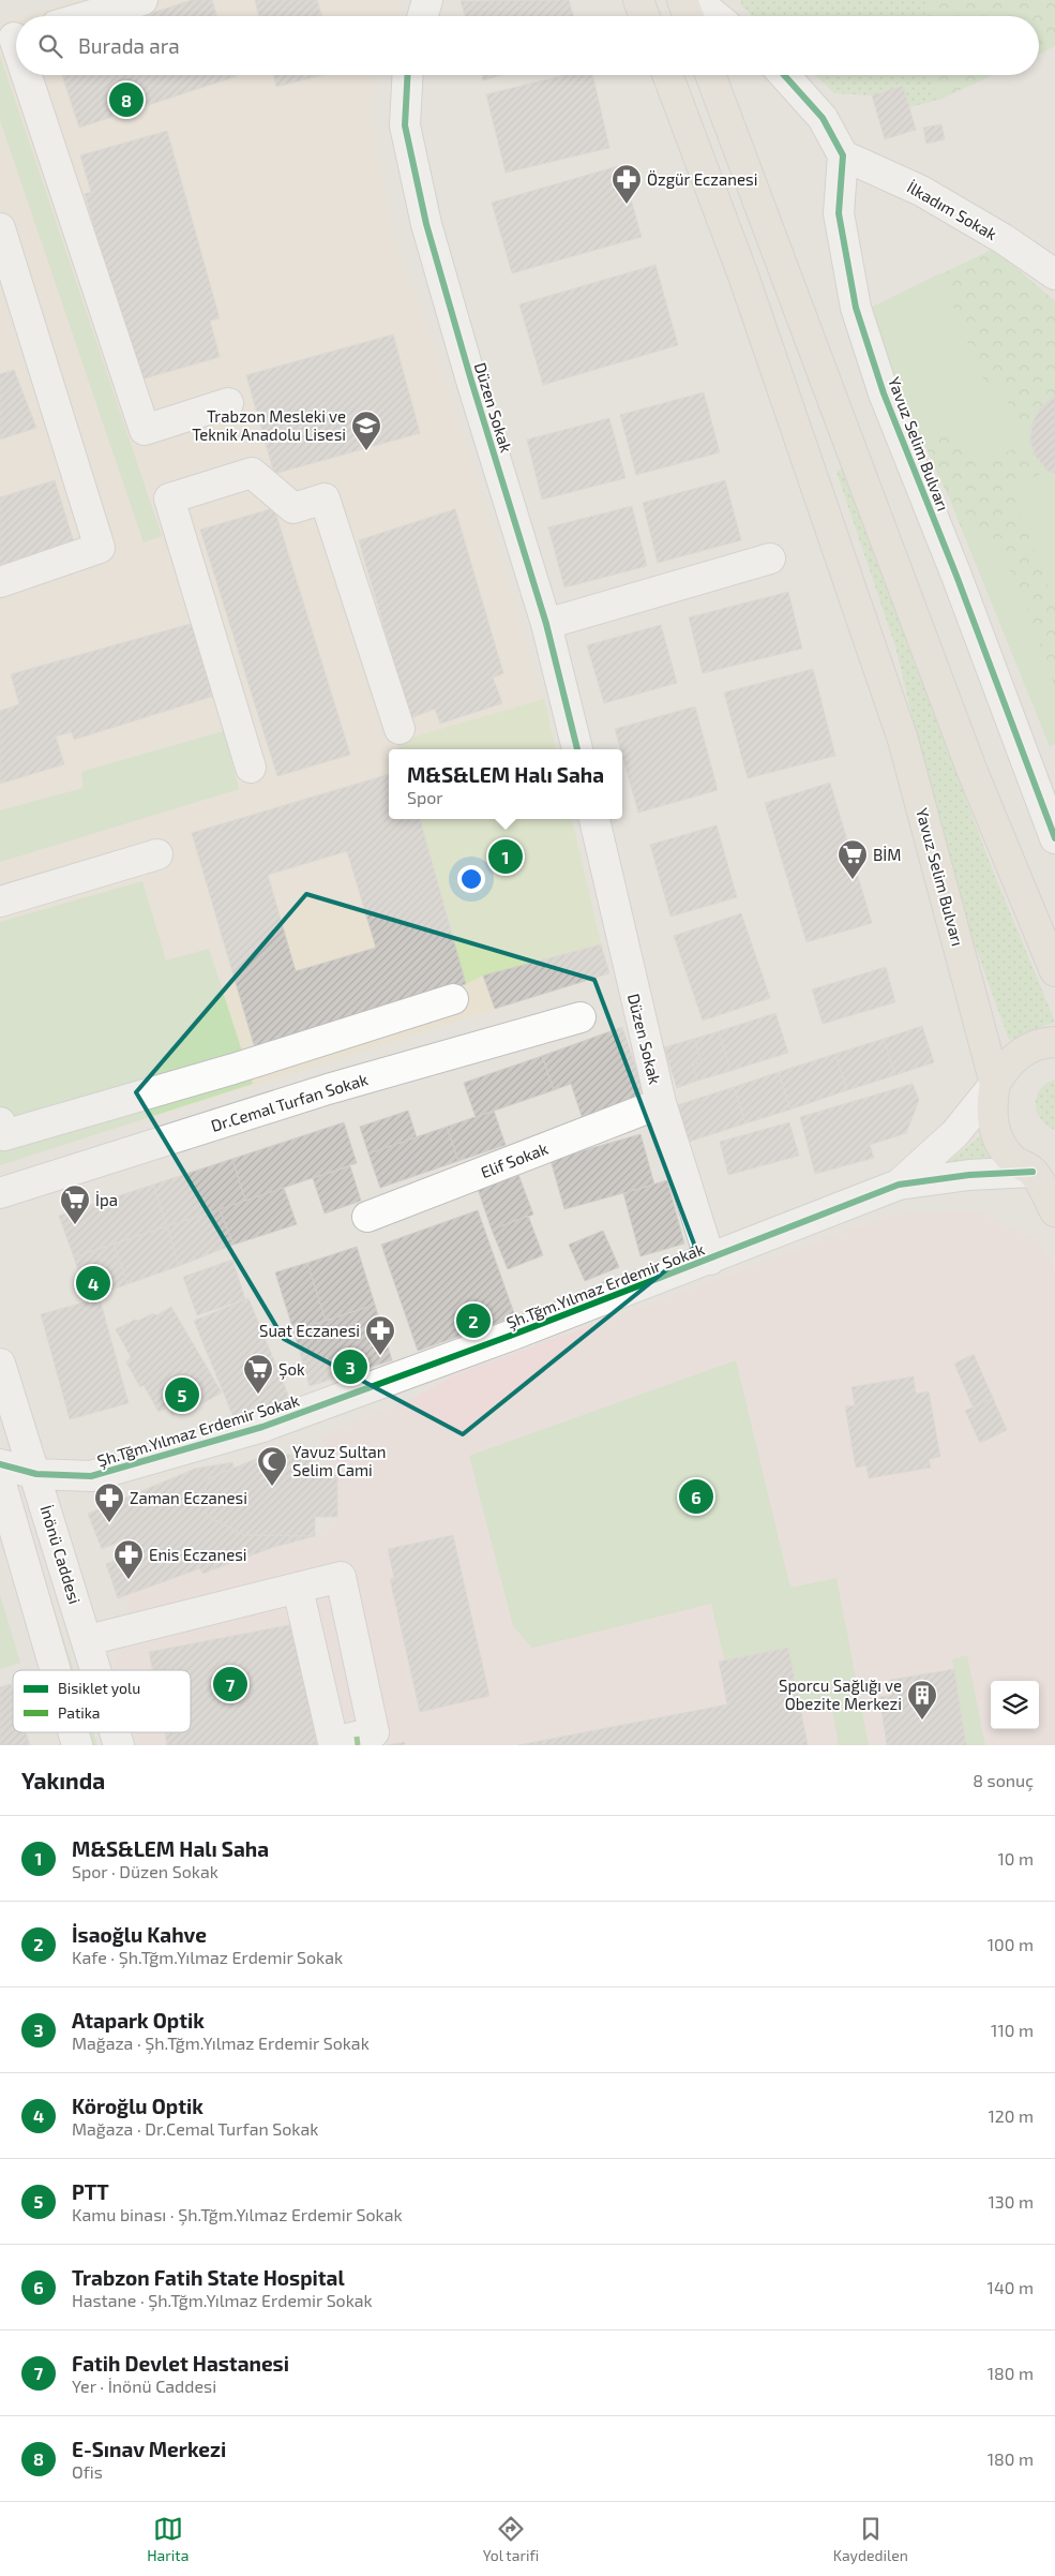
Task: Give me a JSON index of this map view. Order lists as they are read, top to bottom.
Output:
{
  "streets": {
    "main road": ["Yavuz Selim Bulvarı"],
    "street": [
      "İlkadım Sokak",
      "Düzen Sokak",
      "Dr.Cemal Turfan Sokak",
      "Elif Sokak",
      "Şh.Tğm.Yılmaz Erdemir Sokak",
      "İnönü Caddesi"
    ]
  },
  "crossings": [
    ["İlkadım Sokak", "Yavuz Selim Bulvarı"],
    ["Düzen Sokak", "Elif Sokak"],
    ["Düzen Sokak", "Şh.Tğm.Yılmaz Erdemir Sokak"],
    ["Yavuz Selim Bulvarı", "Şh.Tğm.Yılmaz Erdemir Sokak"],
    ["Şh.Tğm.Yılmaz Erdemir Sokak", "İnönü Caddesi"]
  ],
  "places": {
    "pharmacy": [
      "Özgür Eczanesi",
      "Suat Eczanesi",
      "Zaman Eczanesi",
      "Enis Eczanesi"
    ],
    "school or university": ["Trabzon Mesleki ve Teknik Anadolu Lisesi"],
    "supermarket": ["BİM", "İpa", "Şok"],
    "mosque": ["Yavuz Sultan Selim Cami"],
    "building": ["Sporcu Sağlığı ve Obezite Merkezi"]
  },
  "legend": ["Bisiklet yolu", "Patika"],
  "page": {
    "search": "Burada ara",
    "pins": [
      "8",
      "1",
      "4",
      "2",
      "3",
      "5",
      "6",
      "7"
    ],
    "popup": ["M&S&LEM Halı Saha", "Spor"],
    "heading": ["Yakında", "8 sonuç"],
    "list": [
      {
        "mark": "1",
        "name": "M&S&LEM Halı Saha",
        "note": "Spor · Düzen Sokak",
        "value": "10 m"
      },
      {
        "mark": "2",
        "name": "İsaoğlu Kahve",
        "note": "Kafe · Şh.Tğm.Yılmaz Erdemir Sokak",
        "value": "100 m"
      },
      {
        "mark": "3",
        "name": "Atapark Optik",
        "note": "Mağaza · Şh.Tğm.Yılmaz Erdemir Sokak",
        "value": "110 m"
      },
      {
        "mark": "4",
        "name": "Köroğlu Optik",
        "note": "Mağaza · Dr.Cemal Turfan Sokak",
        "value": "120 m"
      },
      {
        "mark": "5",
        "name": "PTT",
        "note": "Kamu binası · Şh.Tğm.Yılmaz Erdemir Sokak",
        "value": "130 m"
      },
      {
        "mark": "6",
        "name": "Trabzon Fatih State Hospital",
        "note": "Hastane · Şh.Tğm.Yılmaz Erdemir Sokak",
        "value": "140 m"
      },
      {
        "mark": "7",
        "name": "Fatih Devlet Hastanesi",
        "note": "Yer · İnönü Caddesi",
        "value": "180 m"
      },
      {
        "mark": "8",
        "name": "E-Sınav Merkezi",
        "note": "Ofis",
        "value": "180 m"
      }
    ],
    "nav": ["Harita", "Yol tarifi", "Kaydedilen"]
  }
}
